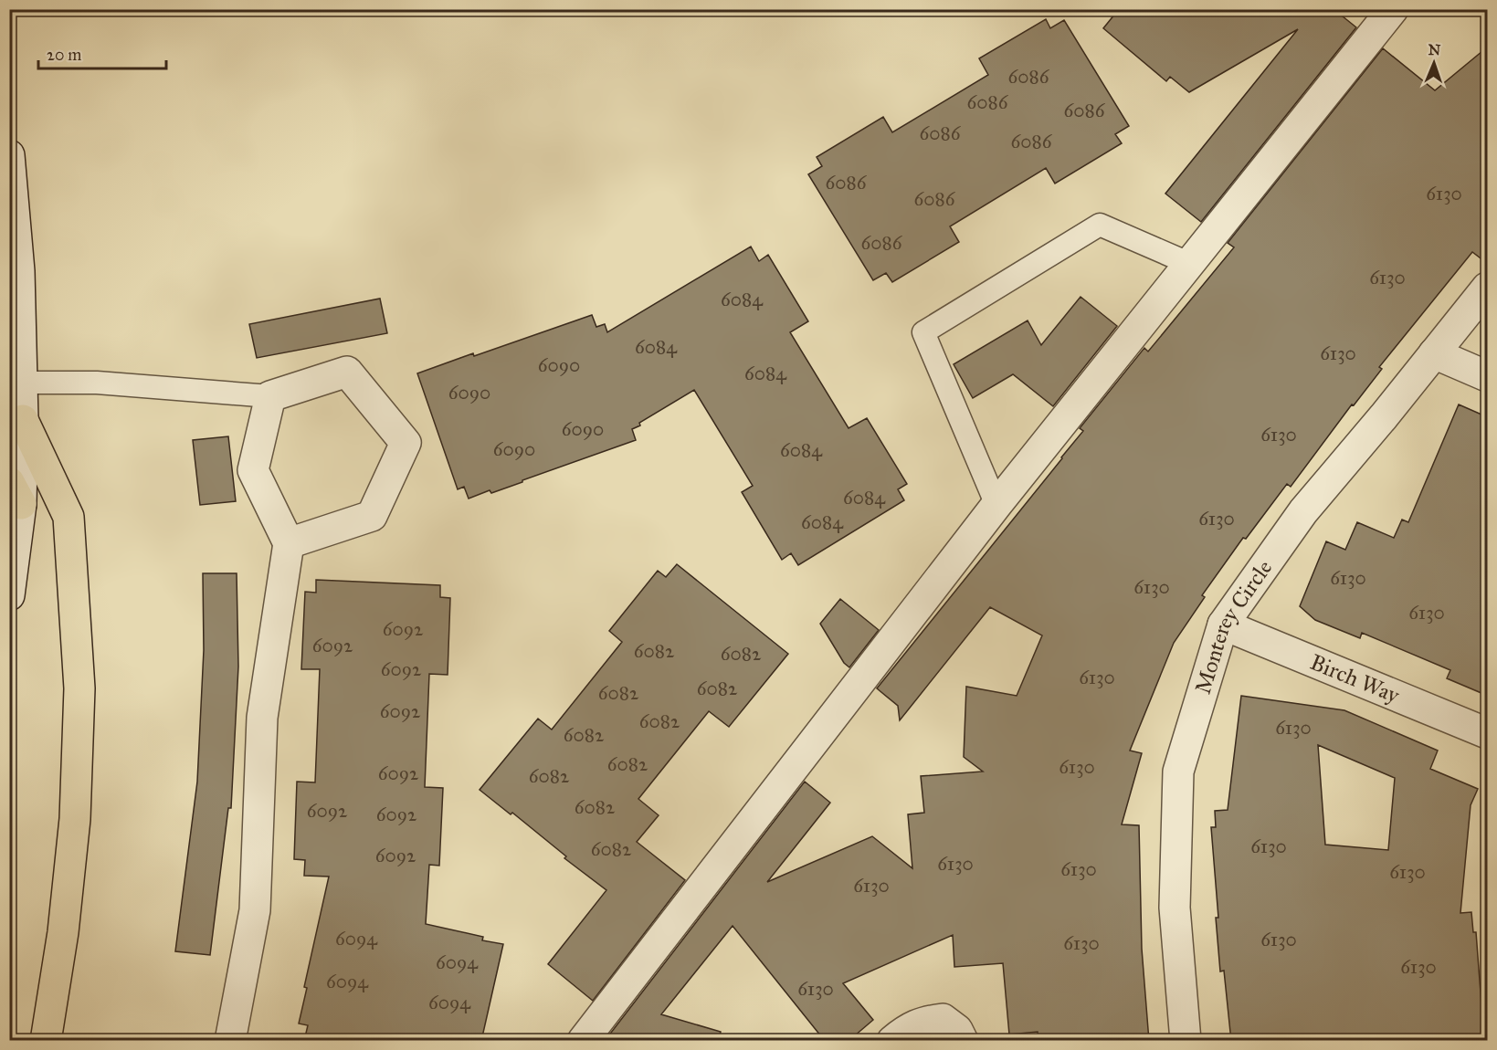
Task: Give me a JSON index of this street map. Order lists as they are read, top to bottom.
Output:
{
  "streets": {
    "street": ["Monterey Circle", "Birch Way"]
  },
  "crossings": [
    ["Monterey Circle", "Birch Way"]
  ],
  "house_numbers": [
    "6086",
    "6086",
    "6086",
    "6086",
    "6086",
    "6086",
    "6130",
    "6086",
    "6086",
    "6130",
    "6084",
    "6084",
    "6130",
    "6090",
    "6084",
    "6090",
    "6090",
    "6130",
    "6090",
    "6084",
    "6084",
    "6130",
    "6084",
    "6130",
    "6130",
    "6130",
    "6092",
    "6092",
    "6082",
    "6082",
    "6092",
    "6130",
    "6082",
    "6082",
    "6092",
    "6082",
    "6130",
    "6082",
    "6082",
    "6130",
    "6092",
    "6082",
    "6082",
    "6092",
    "6092",
    "6130",
    "6082",
    "6092",
    "6130",
    "6130",
    "6130",
    "6130",
    "6094",
    "6130",
    "6130",
    "6094",
    "6130",
    "6094",
    "6130",
    "6094"
  ],
  "scale_bar": "20 m",
  "north": "top"
}
